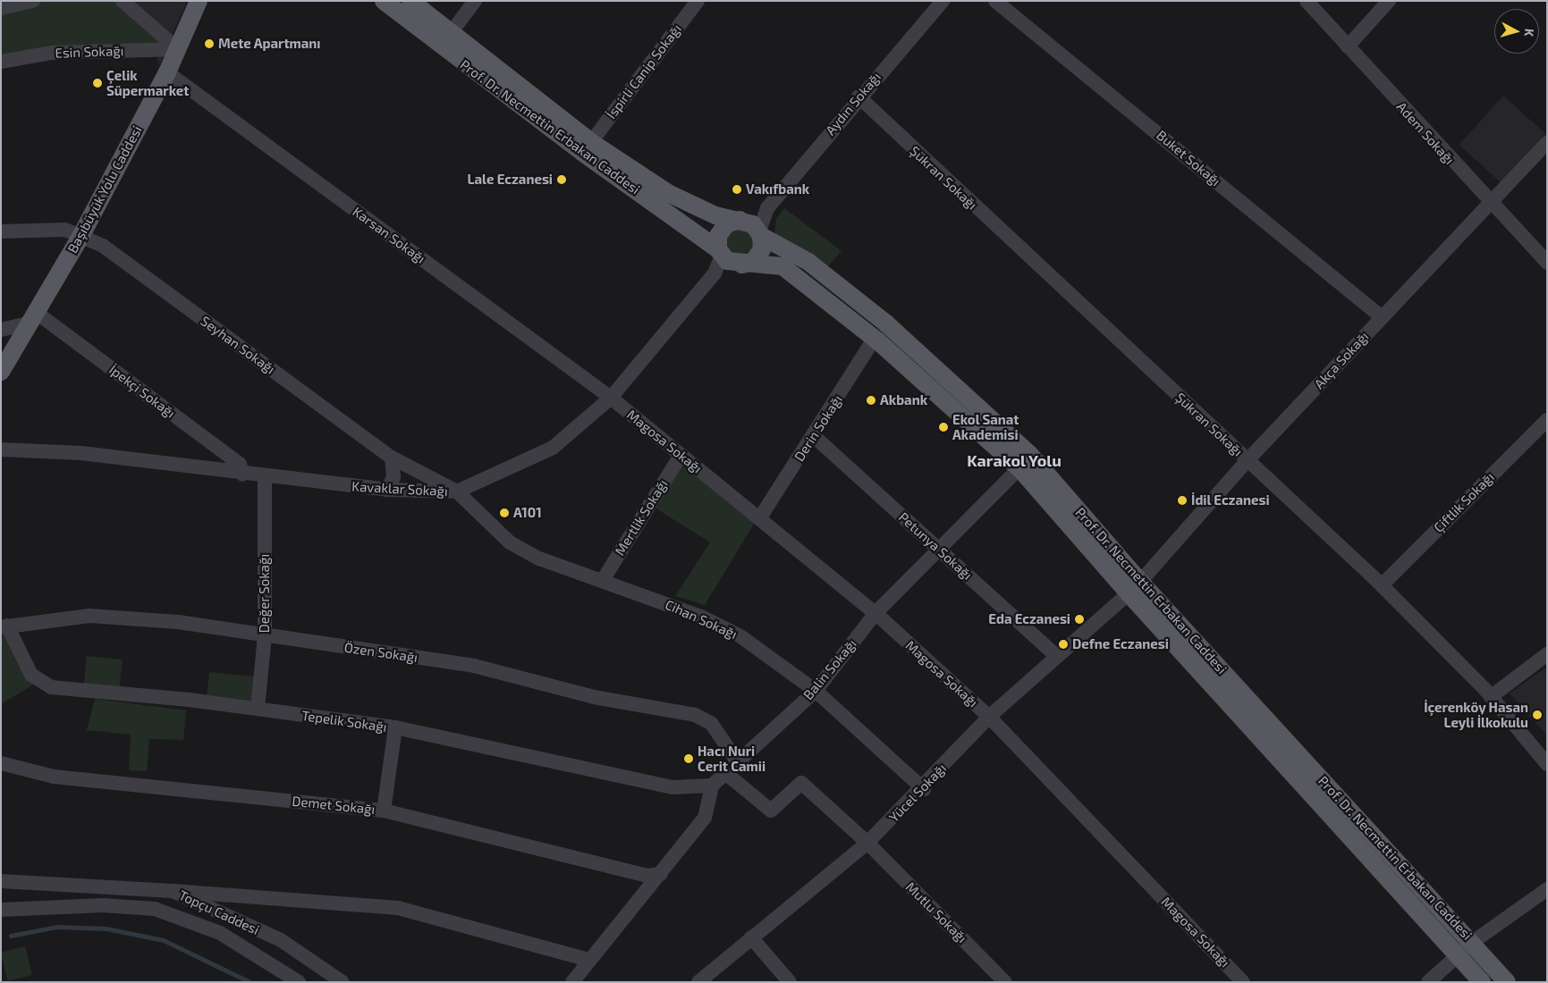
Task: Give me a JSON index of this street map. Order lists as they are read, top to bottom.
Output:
{
  "streets": {
    "main road": ["Prof. Dr. Necmettin Erbakan Caddesi", "Başıbüyük Yolu Caddesi"],
    "street": [
      "Esin Sokağı",
      "İspirli Canip Sokağı",
      "Aydın Sokağı",
      "Adem Sokağı",
      "Buket Sokağı",
      "Şükran Sokağı",
      "Karsan Sokağı",
      "Seyhan Sokağı",
      "Akça Sokağı",
      "İpekçi Sokağı",
      "Derin Sokağı",
      "Magosa Sokağı",
      "Kavaklar Sokağı",
      "Çiftlik Sokağı",
      "Mertlik Sokağı",
      "Petunya Sokağı",
      "Değer Sokağı",
      "Cihan Sokağı",
      "Özen Sokağı",
      "Balin Sokağı",
      "Tepelik Sokağı",
      "Yücel Sokağı",
      "Demet Sokağı",
      "Topçu Caddesi",
      "Mutlu Sokağı"
    ]
  },
  "crossings": [
    ["Esin Sokağı", "Başıbüyük Yolu Caddesi"],
    ["İspirli Canip Sokağı", "Prof. Dr. Necmettin Erbakan Caddesi"],
    ["Aydın Sokağı", "Prof. Dr. Necmettin Erbakan Caddesi"],
    ["Aydın Sokağı", "Şükran Sokağı"],
    ["Prof. Dr. Necmettin Erbakan Caddesi", "Akça Sokağı"],
    ["Prof. Dr. Necmettin Erbakan Caddesi", "Derin Sokağı"],
    ["Prof. Dr. Necmettin Erbakan Caddesi", "Kavaklar Sokağı"],
    ["Prof. Dr. Necmettin Erbakan Caddesi", "Balin Sokağı"],
    ["Prof. Dr. Necmettin Erbakan Caddesi", "Yücel Sokağı"],
    ["Adem Sokağı", "Akça Sokağı"],
    ["Buket Sokağı", "Akça Sokağı"],
    ["Şükran Sokağı", "Akça Sokağı"],
    ["Şükran Sokağı", "Çiftlik Sokağı"],
    ["Başıbüyük Yolu Caddesi", "Karsan Sokağı"],
    ["Başıbüyük Yolu Caddesi", "Seyhan Sokağı"],
    ["Başıbüyük Yolu Caddesi", "İpekçi Sokağı"],
    ["Karsan Sokağı", "Magosa Sokağı"],
    ["Karsan Sokağı", "Kavaklar Sokağı"],
    ["Seyhan Sokağı", "Kavaklar Sokağı"],
    ["Seyhan Sokağı", "Cihan Sokağı"],
    ["Akça Sokağı", "Yücel Sokağı"],
    ["İpekçi Sokağı", "Kavaklar Sokağı"],
    ["Derin Sokağı", "Magosa Sokağı"],
    ["Derin Sokağı", "Petunya Sokağı"],
    ["Magosa Sokağı", "Kavaklar Sokağı"],
    ["Magosa Sokağı", "Mertlik Sokağı"],
    ["Magosa Sokağı", "Balin Sokağı"],
    ["Magosa Sokağı", "Yücel Sokağı"],
    ["Kavaklar Sokağı", "Değer Sokağı"],
    ["Kavaklar Sokağı", "Cihan Sokağı"],
    ["Mertlik Sokağı", "Cihan Sokağı"],
    ["Petunya Sokağı", "Balin Sokağı"],
    ["Petunya Sokağı", "Yücel Sokağı"],
    ["Değer Sokağı", "Özen Sokağı"],
    ["Değer Sokağı", "Tepelik Sokağı"],
    ["Cihan Sokağı", "Balin Sokağı"],
    ["Cihan Sokağı", "Yücel Sokağı"],
    ["Özen Sokağı", "Balin Sokağı"],
    ["Özen Sokağı", "Tepelik Sokağı"],
    ["Balin Sokağı", "Tepelik Sokağı"],
    ["Balin Sokağı", "Mutlu Sokağı"],
    ["Yücel Sokağı", "Mutlu Sokağı"]
  ],
  "districts": ["Karakol Yolu"],
  "places": [
    "Mete Apartmanı",
    "Çelik Süpermarket",
    "Lale Eczanesi",
    "Vakıfbank",
    "Akbank",
    "Ekol Sanat Akademisi",
    "İdil Eczanesi",
    "A101",
    "Eda Eczanesi",
    "Defne Eczanesi",
    "İçerenköy Hasan Leyli İlkokulu",
    "Hacı Nuri Cerit Camii"
  ],
  "north": "right"
}
